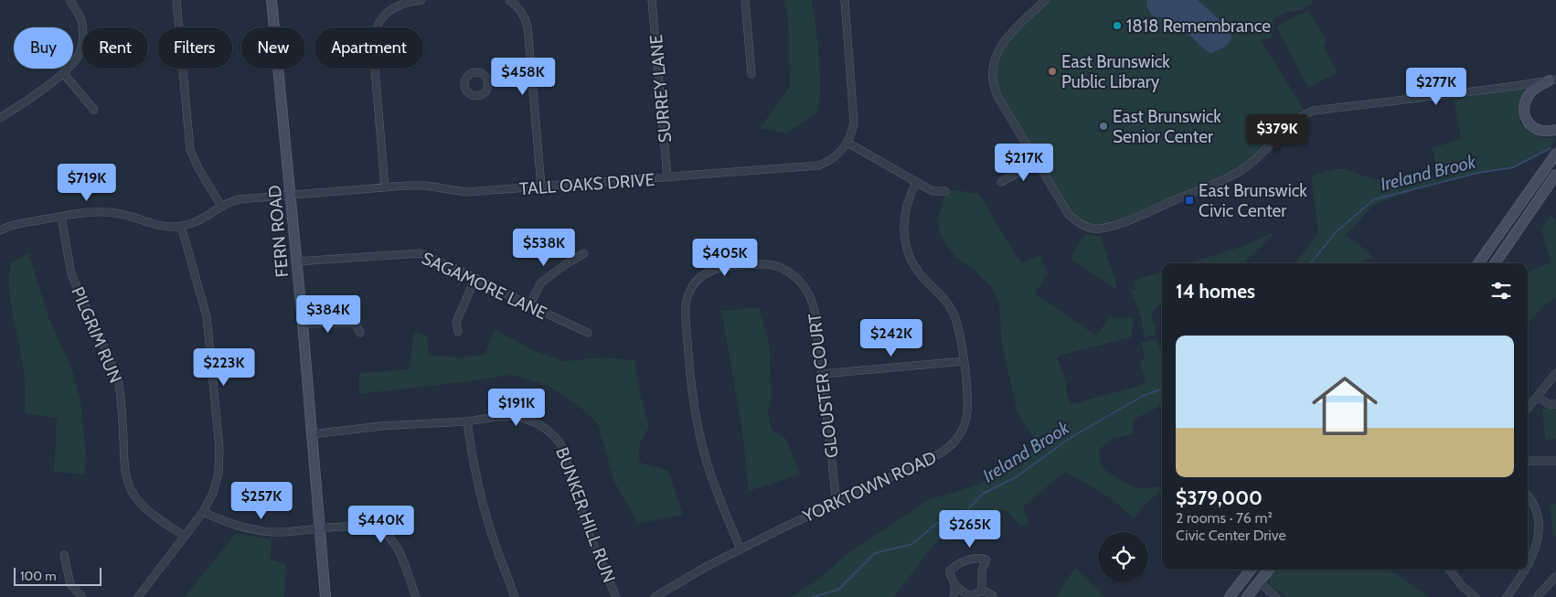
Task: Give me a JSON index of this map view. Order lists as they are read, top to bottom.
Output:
{
  "streets": {
    "street": [
      "SURREY LANE",
      "TALL OAKS DRIVE",
      "FERN ROAD",
      "SAGAMORE LANE",
      "PILGRIM RUN",
      "GLOUSTER COURT",
      "YORKTOWN ROAD",
      "BUNKER HILL RUN"
    ]
  },
  "crossings": [
    ["SURREY LANE", "TALL OAKS DRIVE"],
    ["TALL OAKS DRIVE", "FERN ROAD"],
    ["TALL OAKS DRIVE", "PILGRIM RUN"],
    ["FERN ROAD", "SAGAMORE LANE"],
    ["FERN ROAD", "BUNKER HILL RUN"],
    ["GLOUSTER COURT", "YORKTOWN ROAD"]
  ],
  "water": ["Ireland Brook"],
  "places": {
    "other": ["1818 Remembrance", "East Brunswick Public Library", "East Brunswick Senior Center"],
    "transit": ["East Brunswick Civic Center"]
  },
  "scale_bar": "100 m",
  "page": {
    "chip": [
      "Buy",
      "Rent",
      "Filters",
      "New",
      "Apartment"
    ],
    "price": [
      "$458K",
      "$277K",
      "$379K",
      "$217K",
      "$719K",
      "$538K",
      "$405K",
      "$384K",
      "$242K",
      "$223K",
      "$191K",
      "$257K",
      "$440K",
      "$265K"
    ],
    "heading": "14 homes",
    "list": [
      {
        "name": "$379,000",
        "note": "2 rooms · 76 m² · Civic Center Drive"
      }
    ],
    "scale": "100 m"
  }
}
